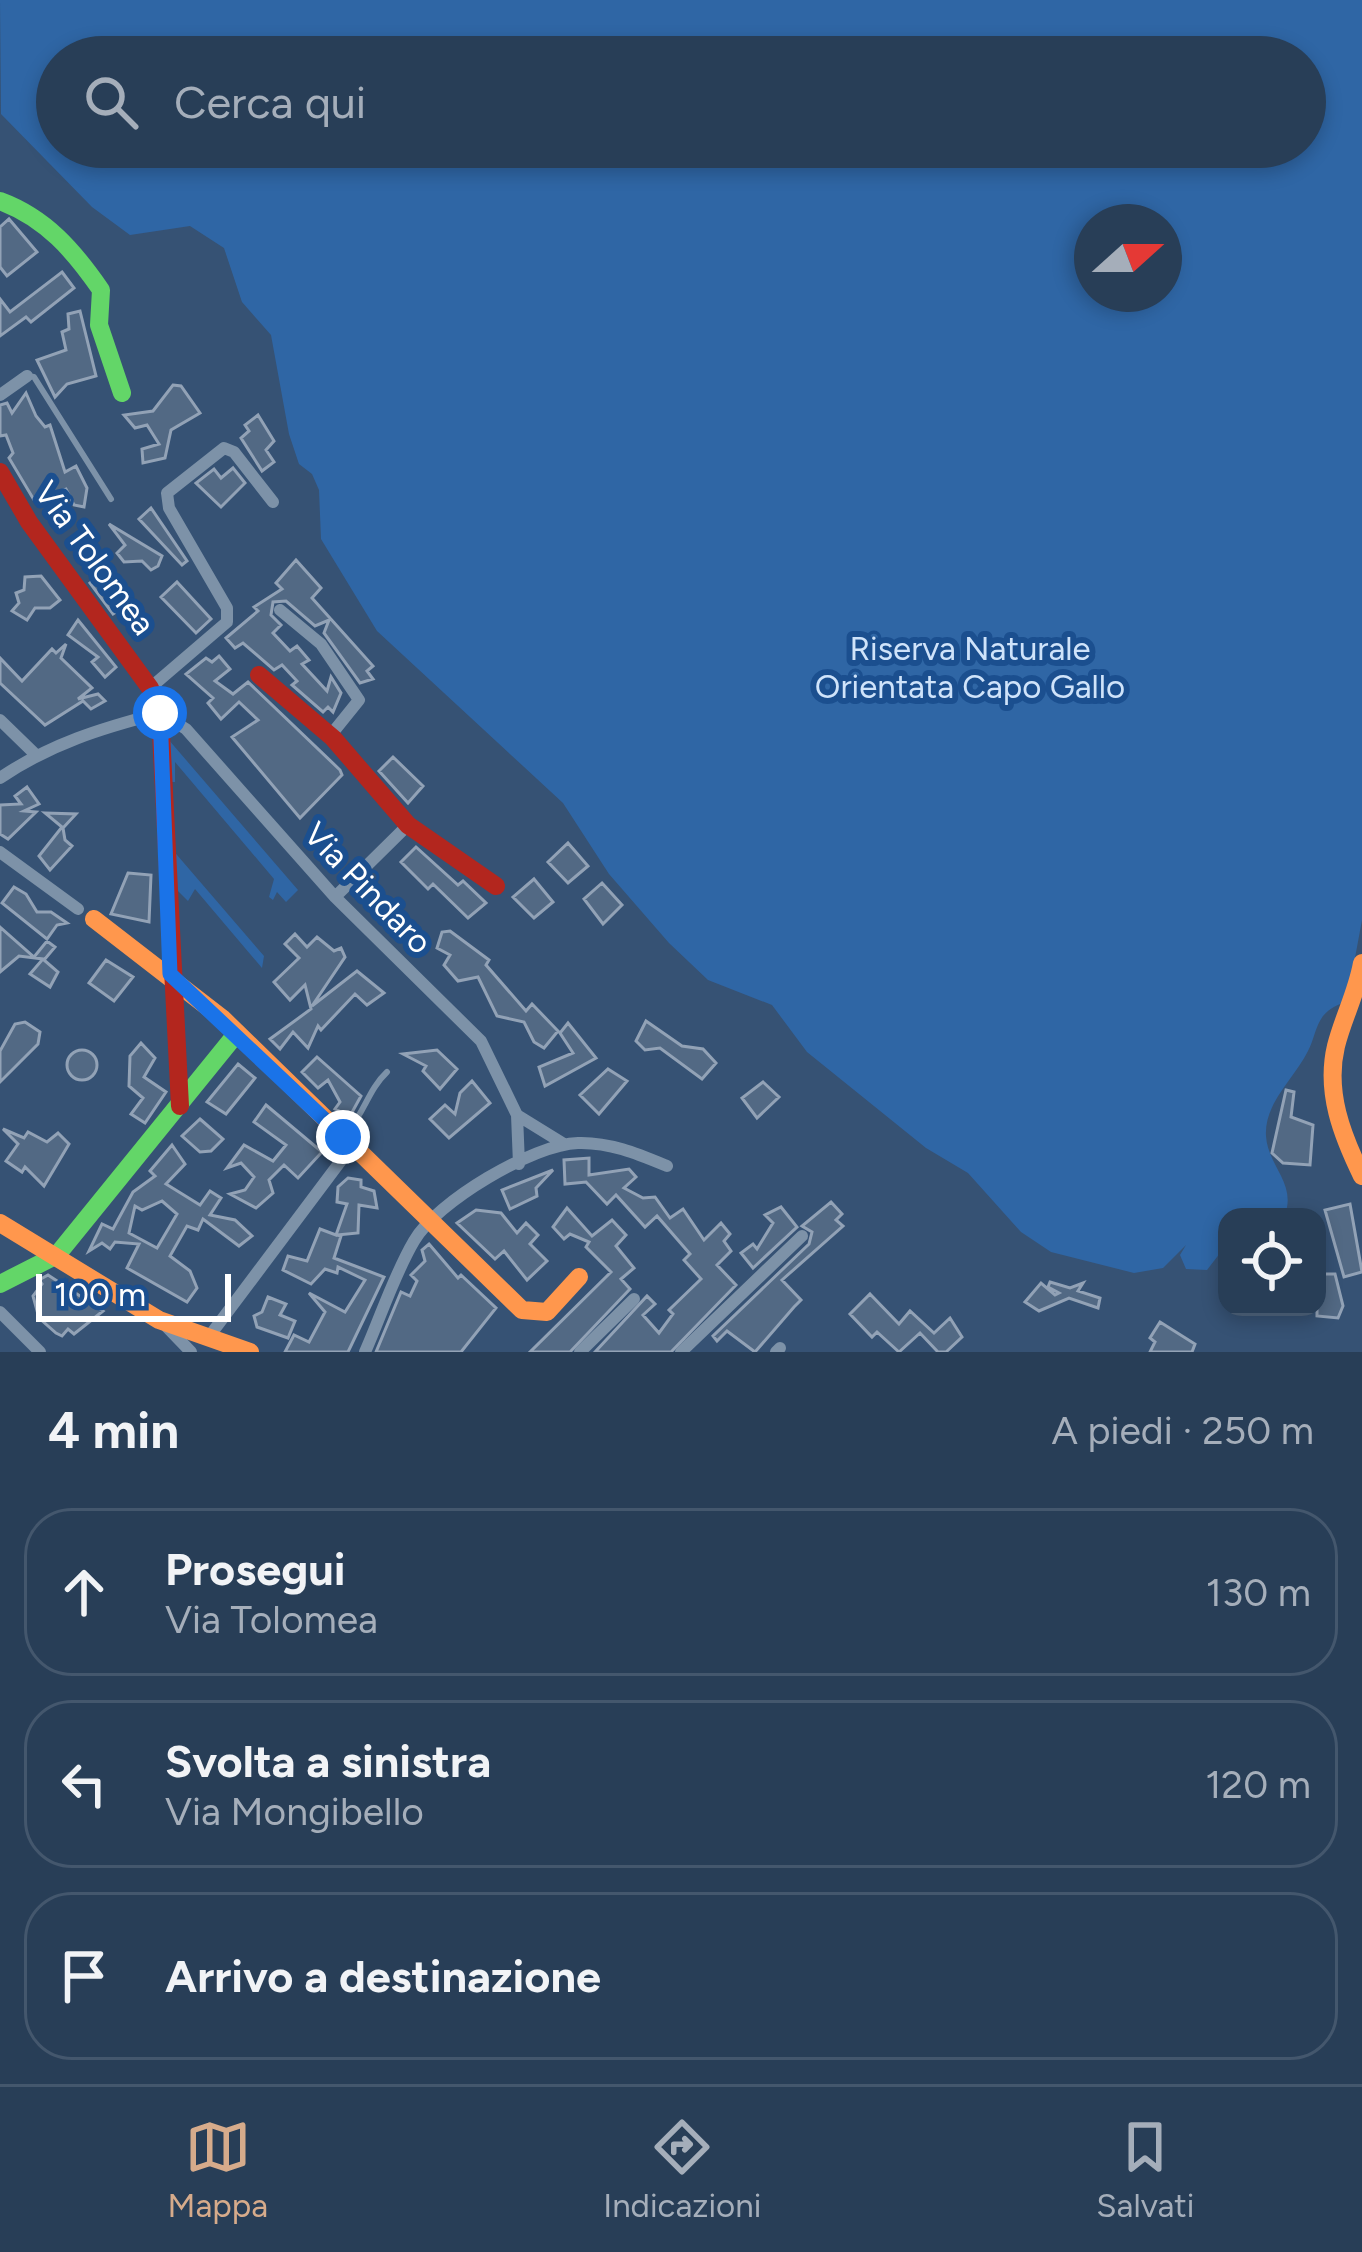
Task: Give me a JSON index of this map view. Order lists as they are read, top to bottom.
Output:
{
  "streets": {
    "street": ["Via Tolomea", "Via Pindaro"]
  },
  "crossings": [
    ["Via Tolomea", "Via Pindaro"]
  ],
  "parks": ["Riserva Naturale Orientata Capo Gallo"],
  "scale_bar": "100 m",
  "north": "right",
  "page": {
    "search": "Cerca qui",
    "scale": "100 m",
    "heading": ["4 min", "A piedi · 250 m"],
    "list": [
      ["Prosegui", "Via Tolomea", "130 m"],
      ["Svolta a sinistra", "Via Mongibello", "120 m"],
      "Arrivo a destinazione"
    ],
    "nav": ["Mappa", "Indicazioni", "Salvati"]
  }
}
